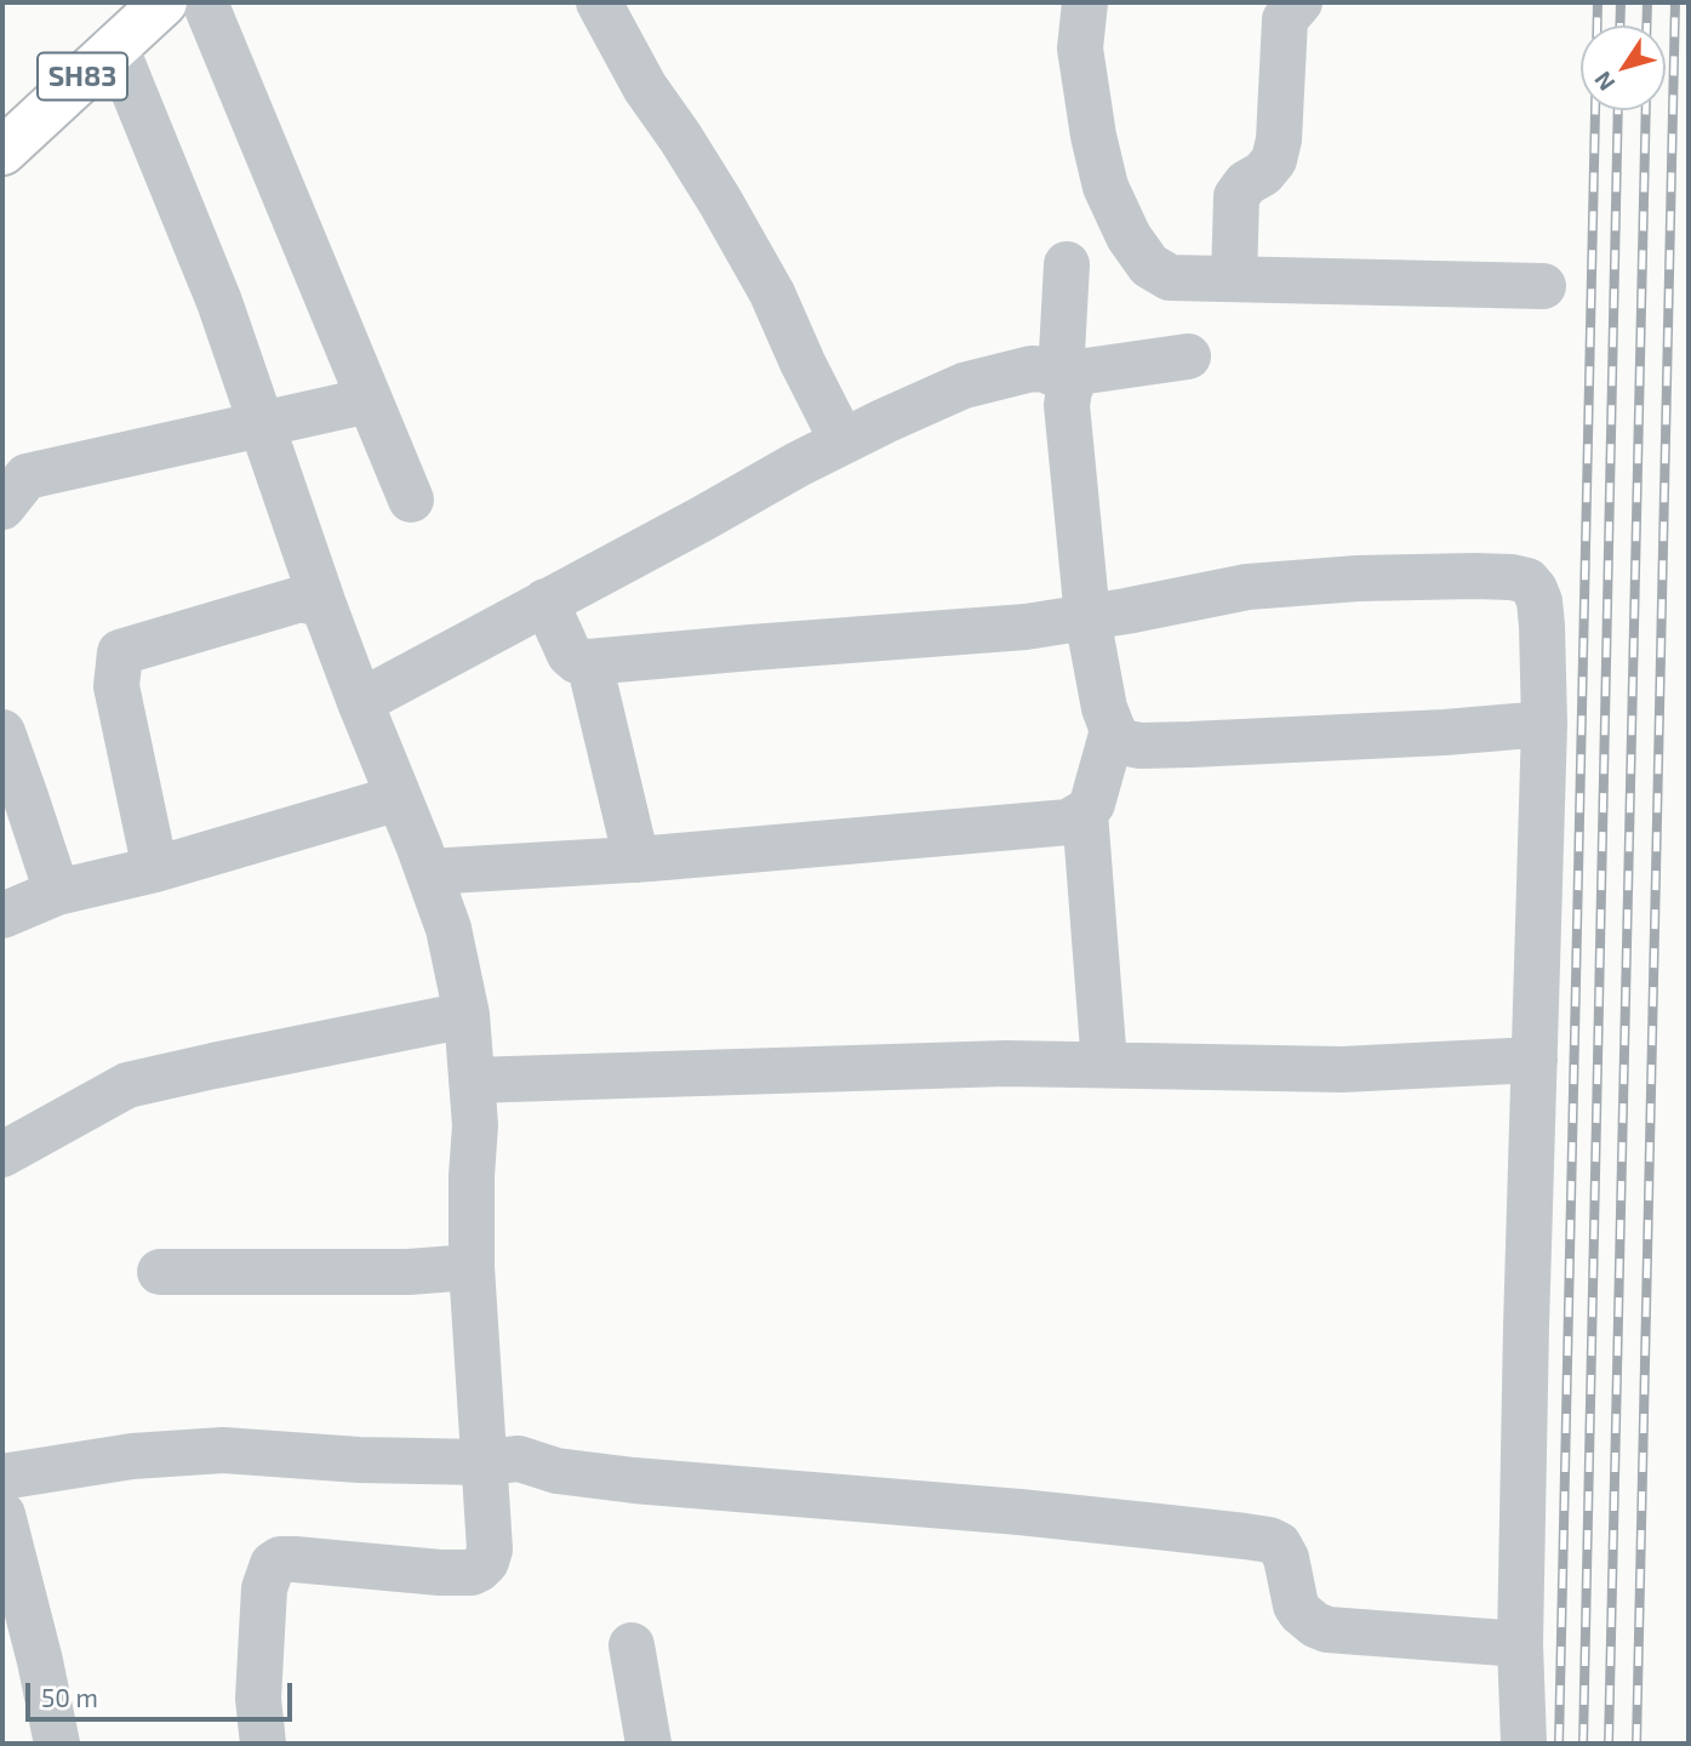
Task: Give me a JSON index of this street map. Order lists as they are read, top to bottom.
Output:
{
  "streets": {
    "main road": ["SH83"]
  },
  "scale_bar": "50 m",
  "north": "bottom left"
}
